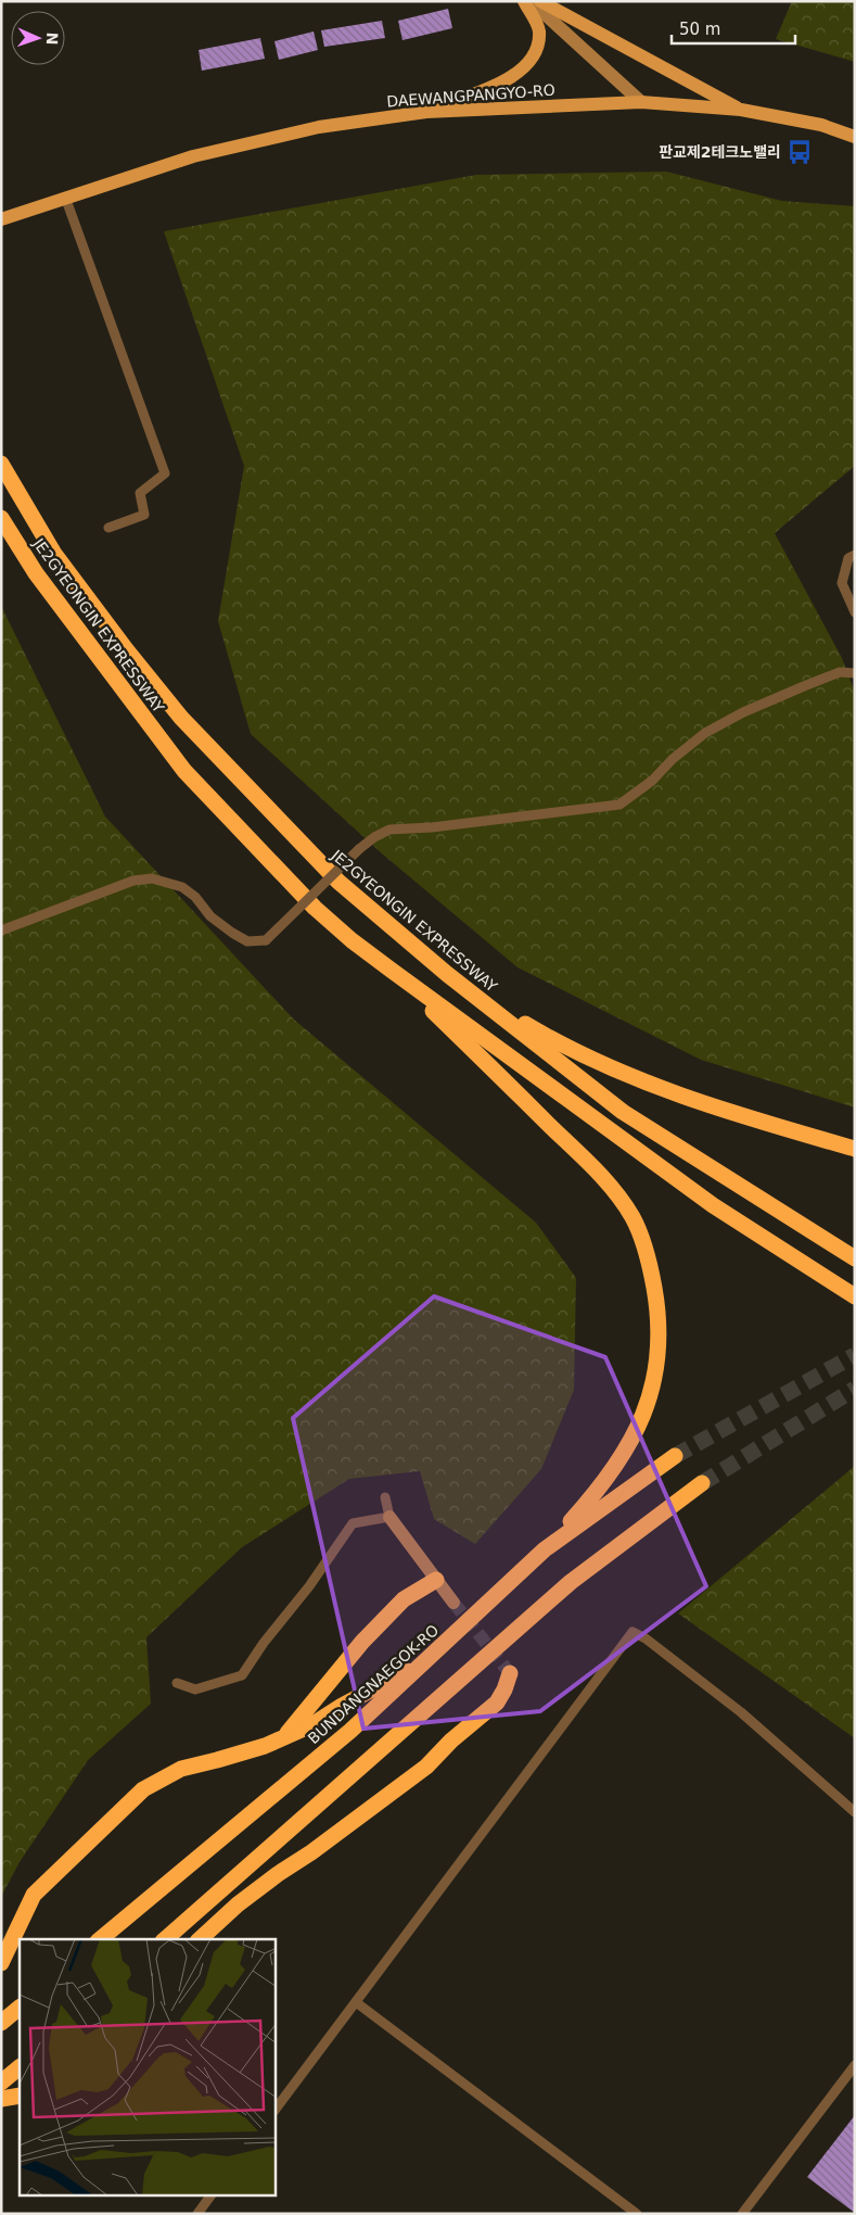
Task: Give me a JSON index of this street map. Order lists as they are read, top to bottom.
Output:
{
  "streets": {
    "highway": ["JE2GYEONGIN EXPRESSWAY", "BUNDANGNAEGOK-RO"],
    "main road": ["DAEWANGPANGYO-RO"]
  },
  "places": {
    "bus stop": ["판교제2테크노밸리"]
  },
  "scale_bar": "50 m",
  "north": "right"
}
